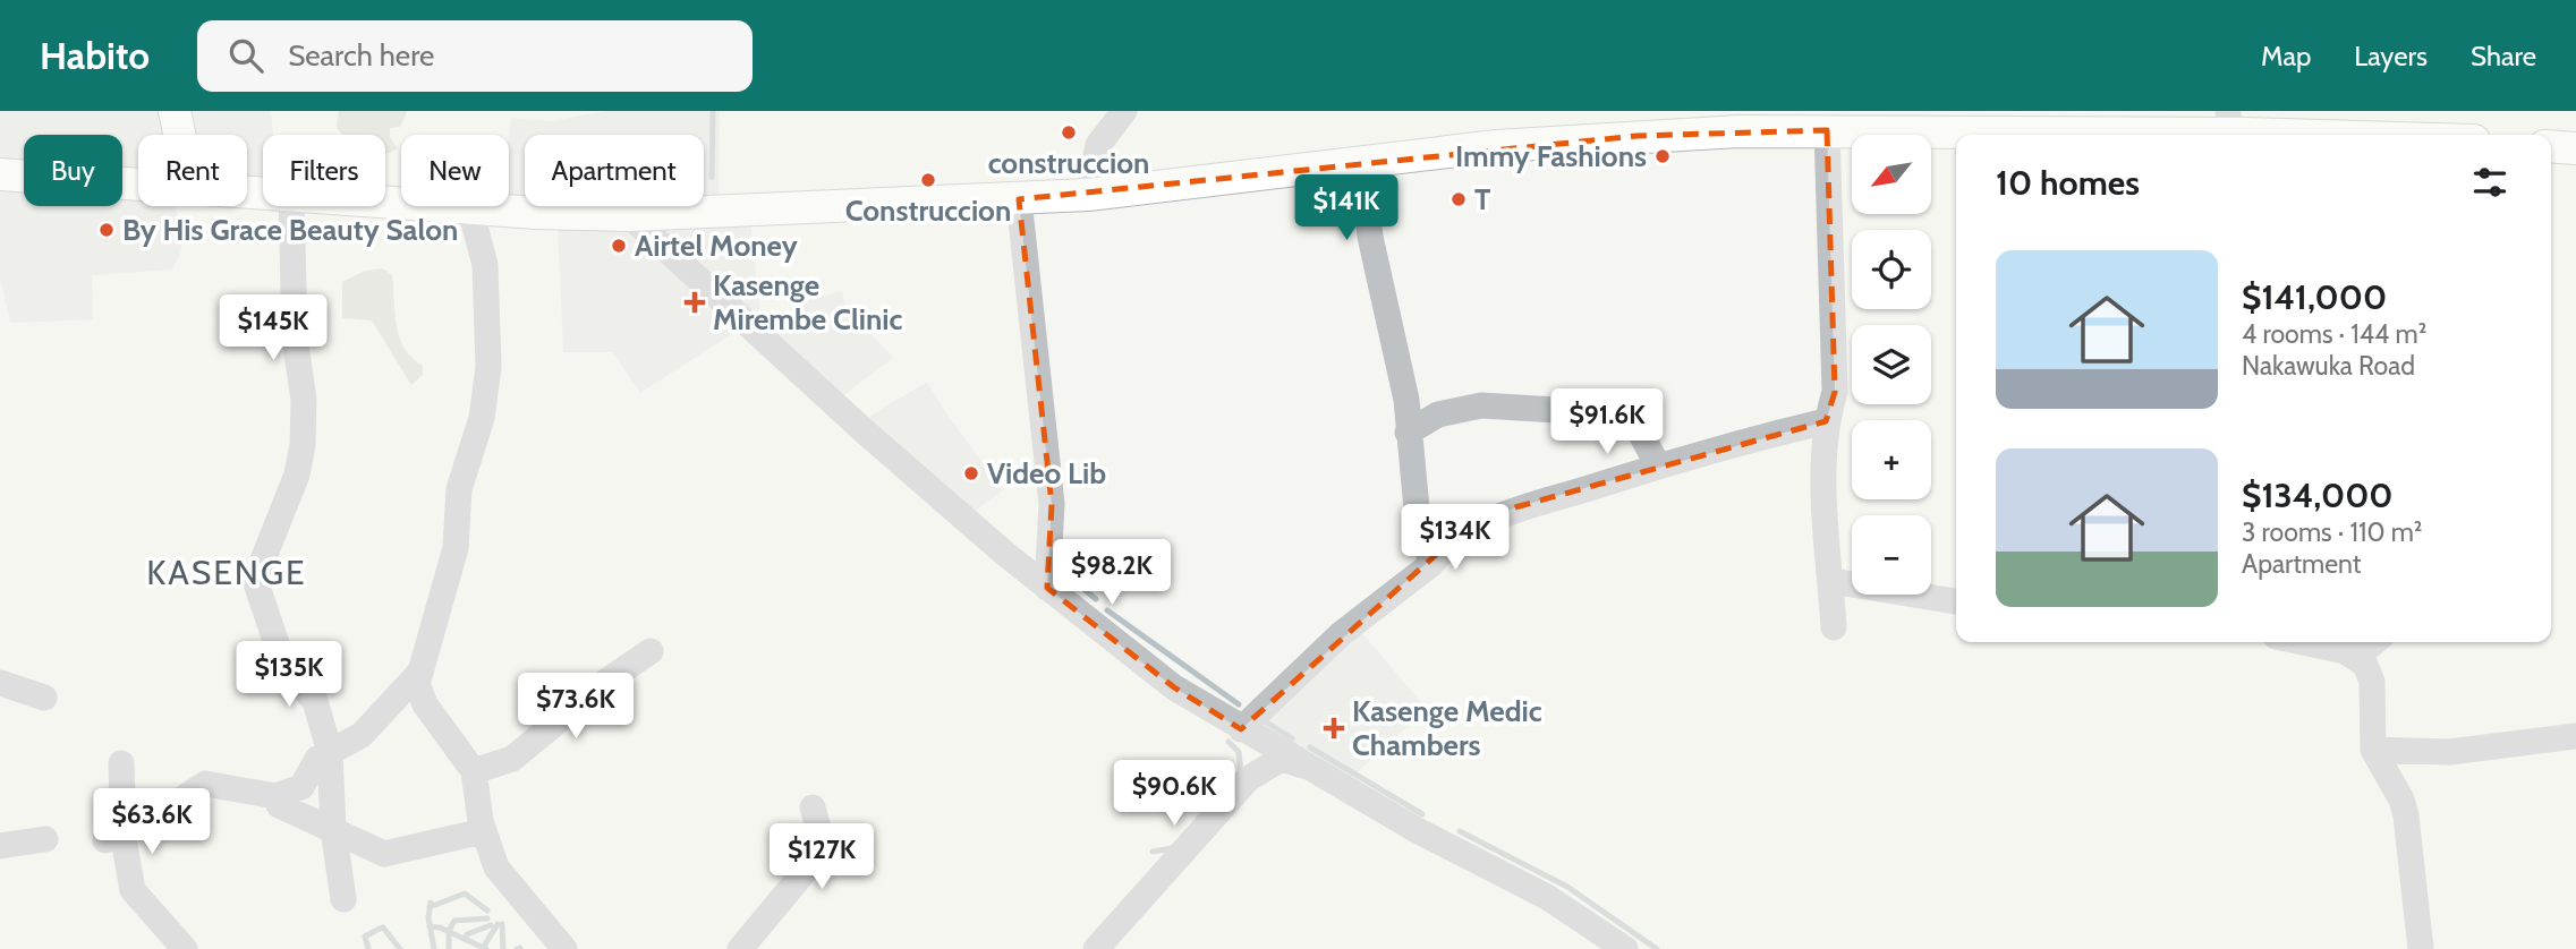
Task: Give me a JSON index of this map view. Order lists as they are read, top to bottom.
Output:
{
  "districts": ["KASENGE"],
  "places": {
    "other": [
      "construccion",
      "Immy Fashions",
      "Construccion",
      "T",
      "By His Grace Beauty Salon",
      "Airtel Money",
      "Video Lib"
    ],
    "health": ["Kasenge Mirembe Clinic", "Kasenge Medic Chambers"]
  },
  "north": "bottom left",
  "page": {
    "header": "Habito",
    "search": "Search here",
    "nav": ["Map", "Layers", "Share"],
    "map_buttons": ["+", "−"],
    "chip": [
      "Buy",
      "Rent",
      "Filters",
      "New",
      "Apartment"
    ],
    "heading": "10 homes",
    "price": [
      "$141K",
      "$145K",
      "$91.6K",
      "$134K",
      "$98.2K",
      "$135K",
      "$73.6K",
      "$90.6K",
      "$63.6K",
      "$127K"
    ],
    "list": [
      {
        "name": "$141,000",
        "note": "4 rooms · 144 m² · Nakawuka Road"
      },
      {
        "name": "$134,000",
        "note": "3 rooms · 110 m² · Apartment"
      }
    ]
  }
}
